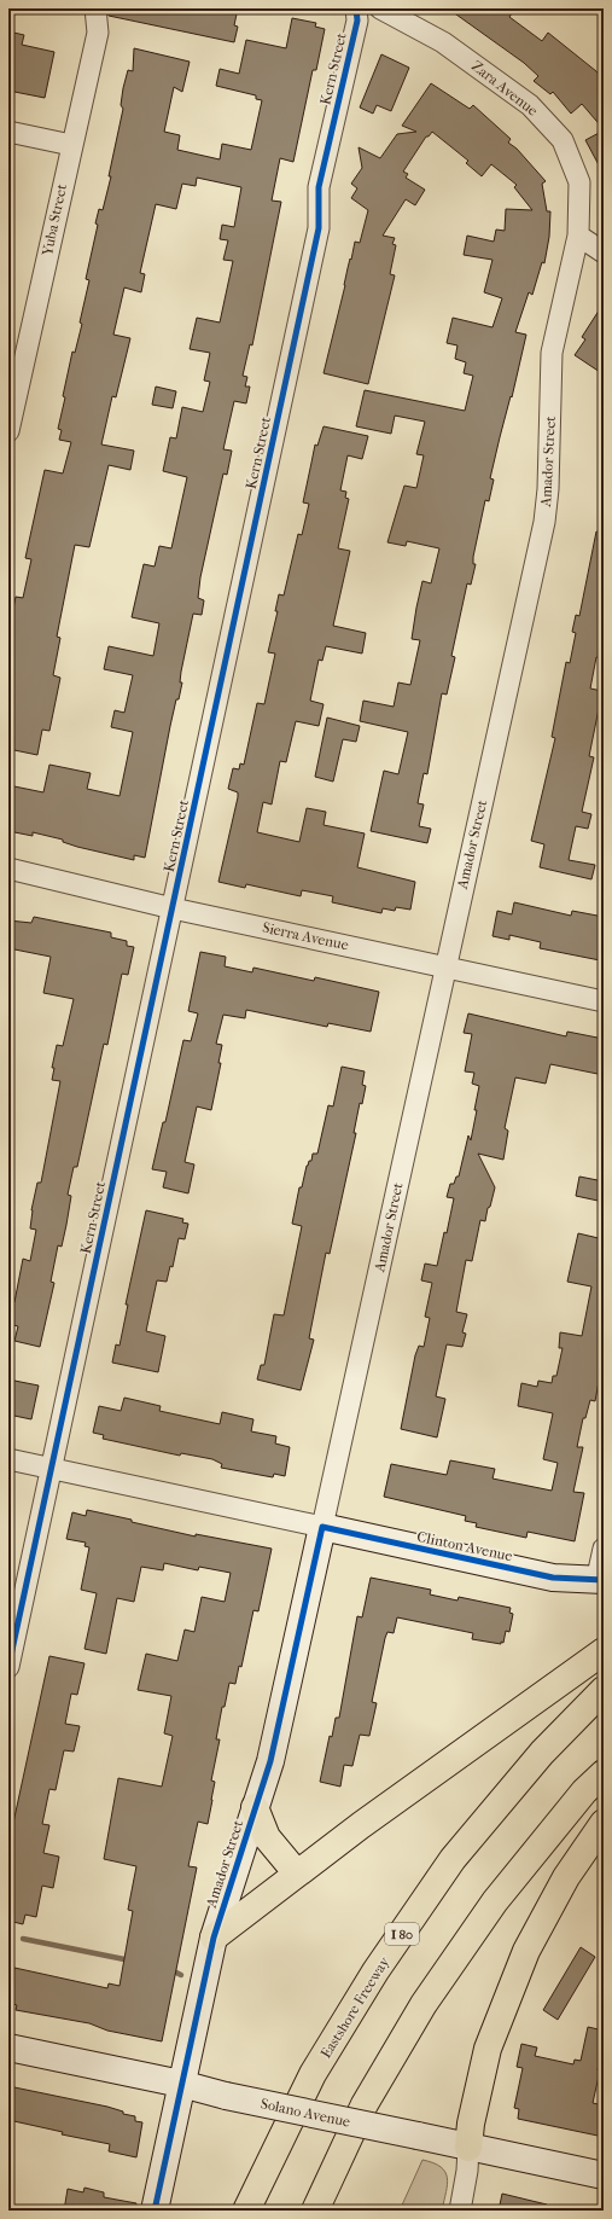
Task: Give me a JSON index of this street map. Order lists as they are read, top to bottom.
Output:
{
  "streets": {
    "highway": ["I 80", "Eastshore Freeway"],
    "street": [
      "Kern Street",
      "Zara Avenue",
      "Yuba Street",
      "Amador Street",
      "Sierra Avenue",
      "Clinton Avenue",
      "Solano Avenue"
    ]
  },
  "crossings": [
    ["Kern Street", "Sierra Avenue"],
    ["Kern Street", "Clinton Avenue"],
    ["Zara Avenue", "Amador Street"],
    ["Amador Street", "Sierra Avenue"],
    ["Amador Street", "Clinton Avenue"],
    ["Amador Street", "Solano Avenue"]
  ]
}
